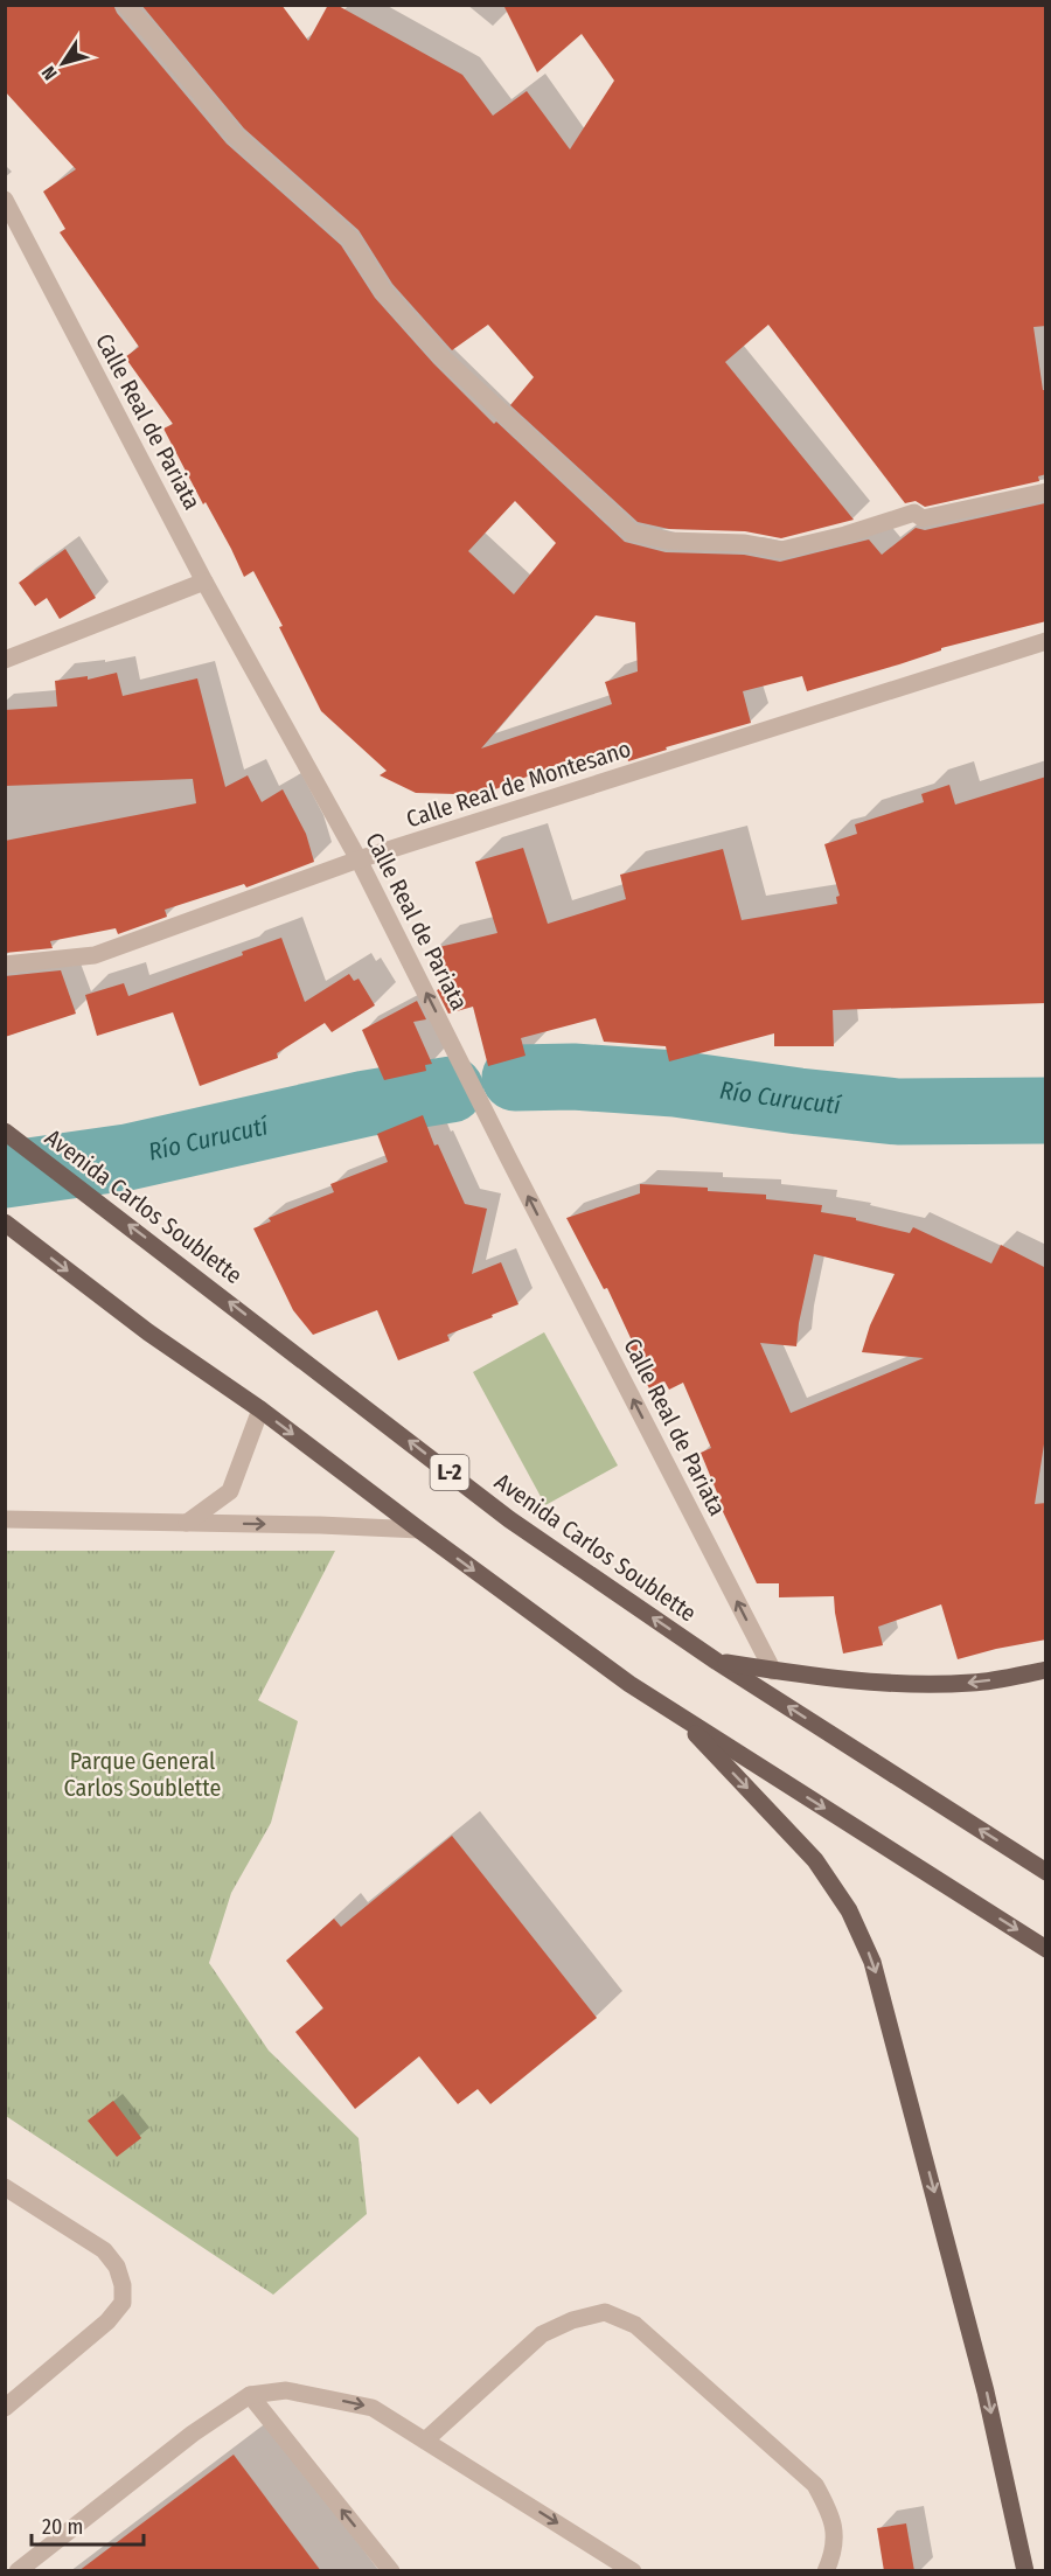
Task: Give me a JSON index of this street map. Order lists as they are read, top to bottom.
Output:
{
  "streets": {
    "main road": ["Avenida Carlos Soublette", "L-2"],
    "street": ["Calle Real de Pariata", "Calle Real de Montesano"]
  },
  "crossings": [
    ["Calle Real de Pariata", "Calle Real de Montesano"]
  ],
  "one_way": ["Calle Real de Pariata"],
  "water": ["Río Curucutí"],
  "parks": ["Parque General Carlos Soublette"],
  "scale_bar": "20 m",
  "north": "bottom left"
}
